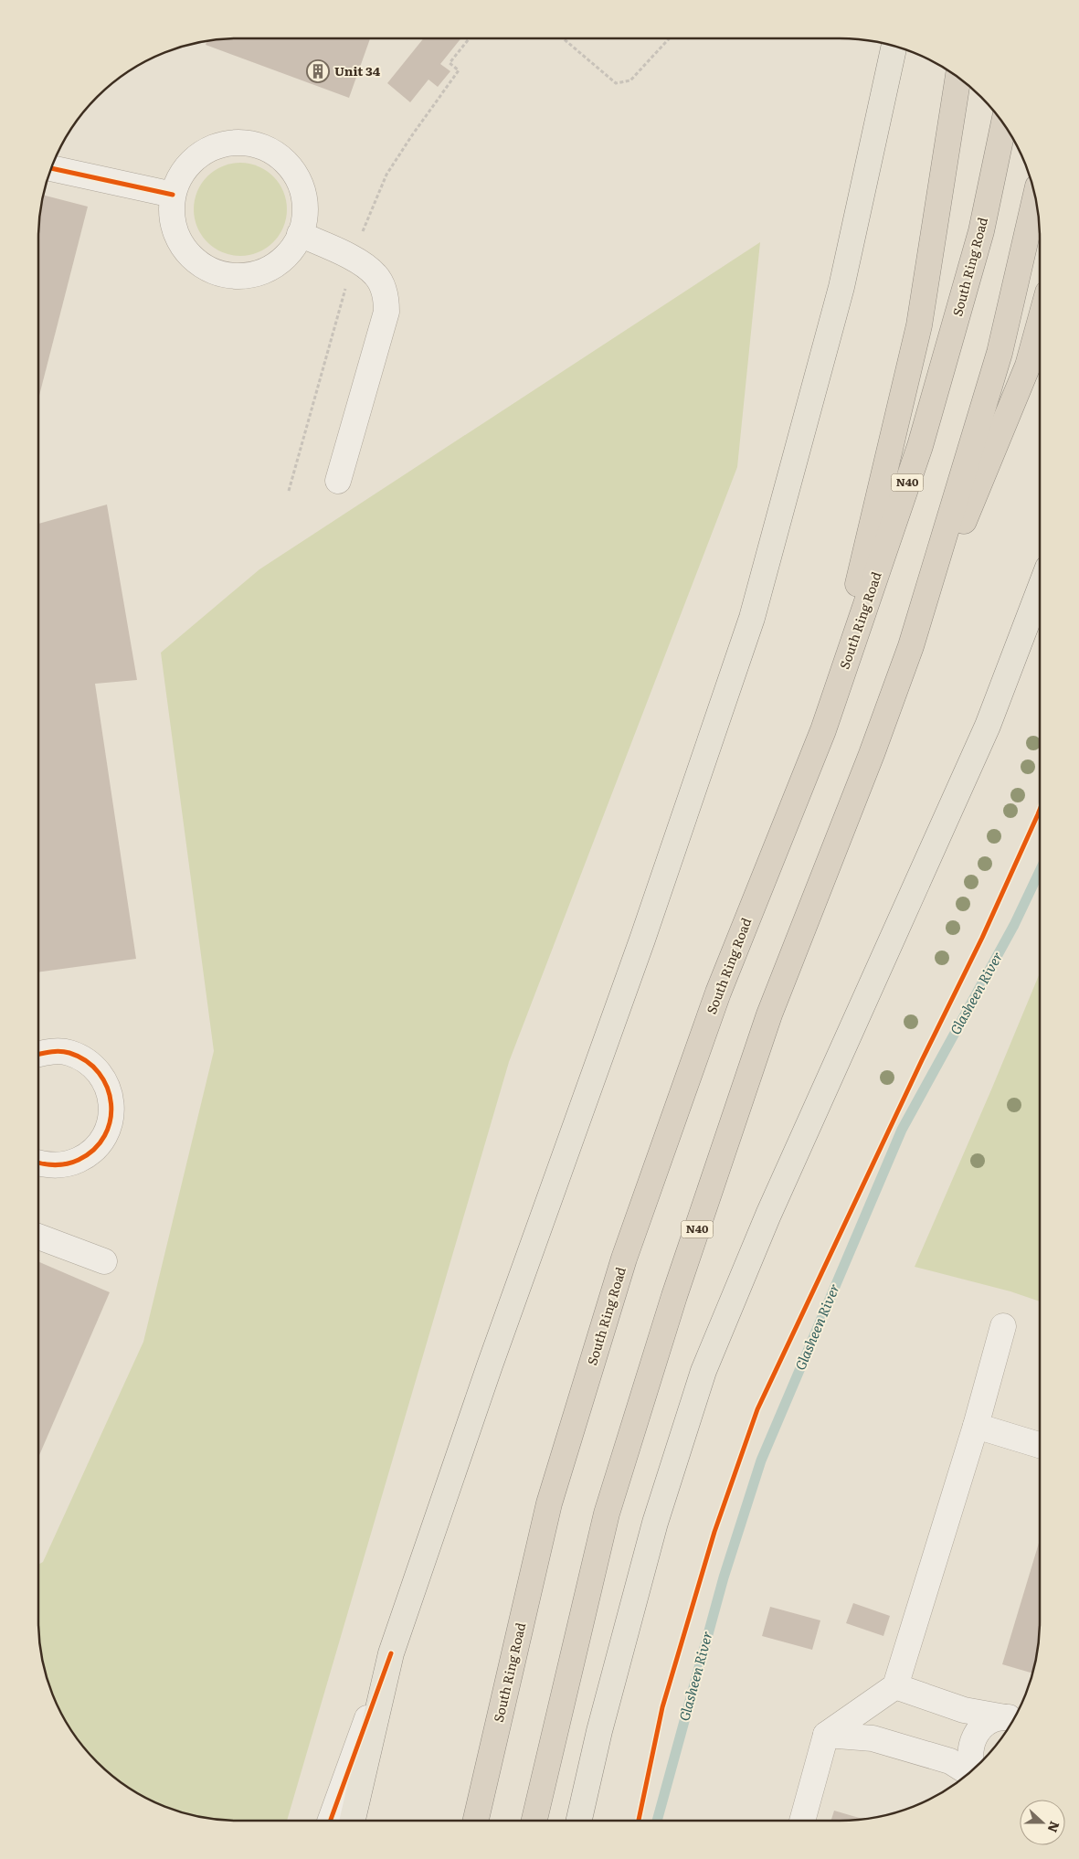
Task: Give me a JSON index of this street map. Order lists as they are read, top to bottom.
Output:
{
  "streets": {
    "highway": ["South Ring Road", "N40"]
  },
  "water": ["Glasheen River"],
  "places": {
    "building": ["Unit 34"]
  },
  "north": "right"
}
